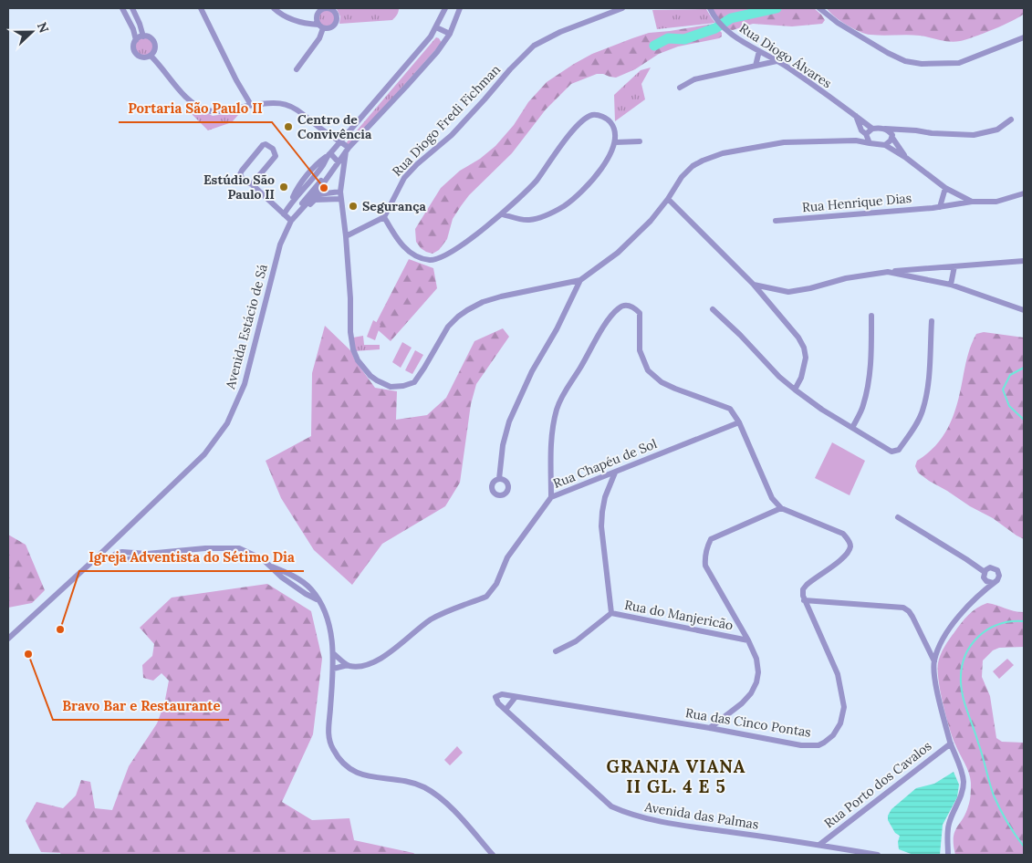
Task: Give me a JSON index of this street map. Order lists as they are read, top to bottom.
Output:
{
  "streets": {
    "street": [
      "Rua Diogo Álvares",
      "Rua Diogo Fredi Fichman",
      "Rua Henrique Dias",
      "Avenida Estácio de Sá",
      "Rua Chapéu de Sol",
      "Rua do Manjericão",
      "Rua das Cinco Pontas",
      "Rua Porto dos Cavalos",
      "Avenida das Palmas"
    ]
  },
  "crossings": [
    ["Rua Chapéu de Sol", "Rua do Manjericão"],
    ["Rua Porto dos Cavalos", "Avenida das Palmas"]
  ],
  "districts": ["GRANJA VIANA II GL. 4 E 5"],
  "places": [
    "Centro de Convivência",
    "Estúdio São Paulo II",
    "Portaria São Paulo II",
    "Segurança",
    "Igreja Adventista do Sétimo Dia",
    "Bravo Bar e Restaurante"
  ],
  "north": "right"
}
